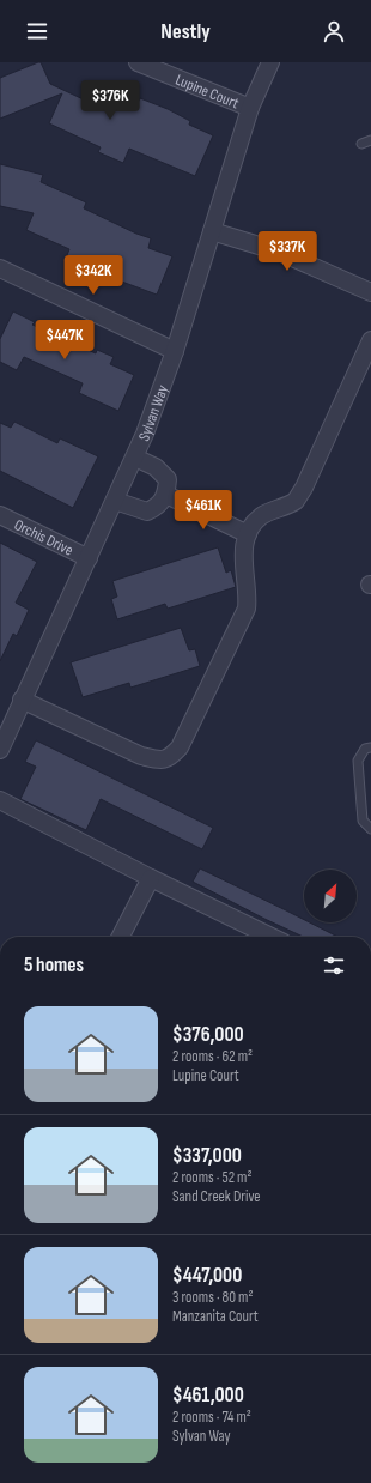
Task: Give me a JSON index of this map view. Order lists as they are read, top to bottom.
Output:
{
  "streets": {
    "street": ["Lupine Court", "Sylvan Way", "Orchis Drive"]
  },
  "crossings": [
    ["Lupine Court", "Sylvan Way"],
    ["Sylvan Way", "Orchis Drive"]
  ],
  "north": "top right",
  "page": {
    "header": "Nestly",
    "price": [
      "$376K",
      "$337K",
      "$342K",
      "$447K",
      "$461K"
    ],
    "heading": "5 homes",
    "list": [
      {
        "name": "$376,000",
        "note": "2 rooms · 62 m² · Lupine Court"
      },
      {
        "name": "$337,000",
        "note": "2 rooms · 52 m² · Sand Creek Drive"
      },
      {
        "name": "$447,000",
        "note": "3 rooms · 80 m² · Manzanita Court"
      },
      {
        "name": "$461,000",
        "note": "2 rooms · 74 m² · Sylvan Way"
      }
    ]
  }
}
